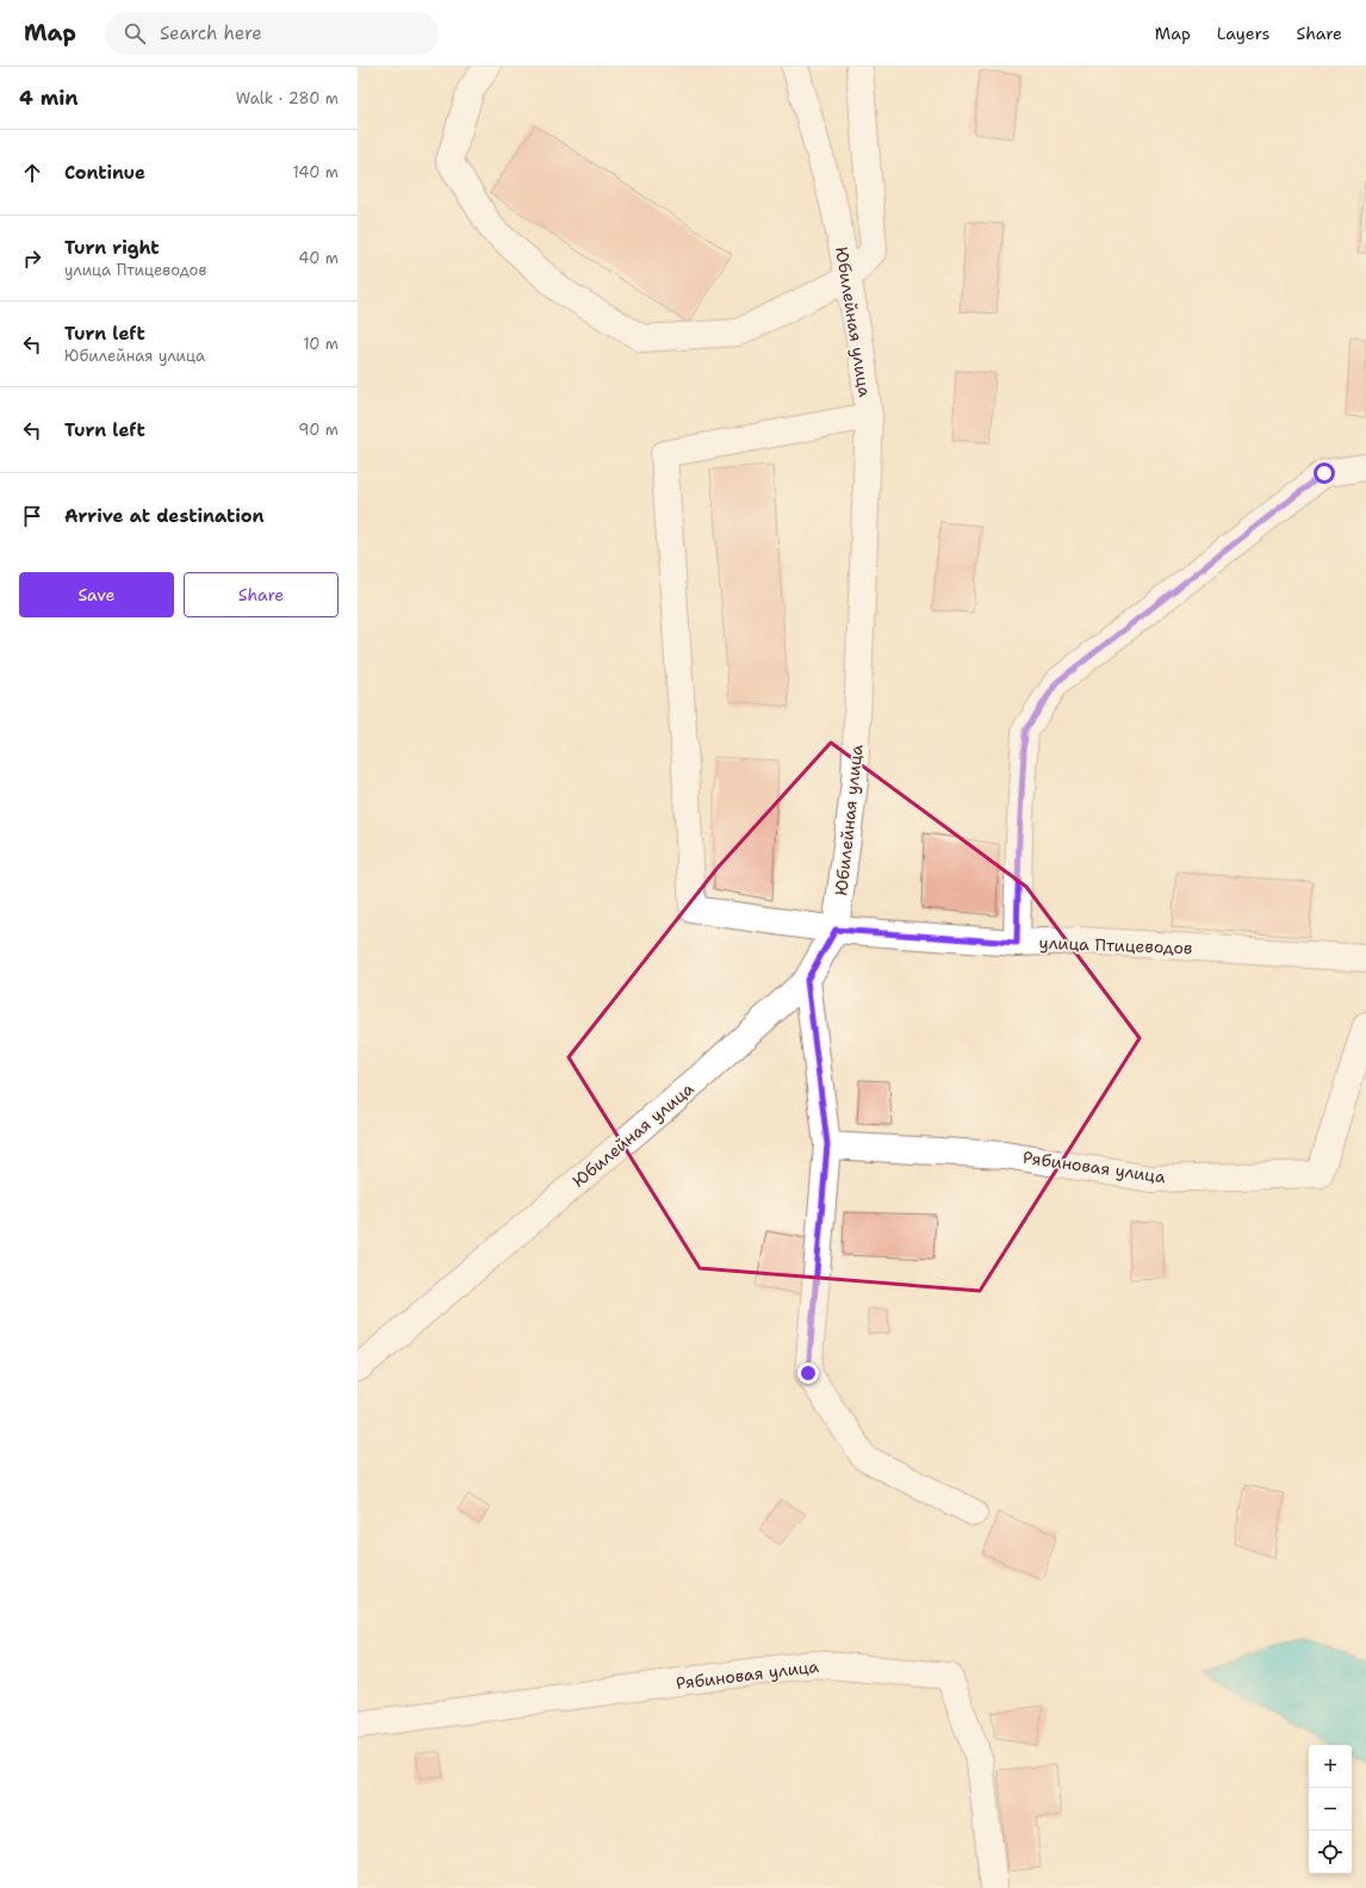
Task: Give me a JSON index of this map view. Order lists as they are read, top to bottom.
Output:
{
  "streets": {
    "street": ["Юбилейная улица", "улица Птицеводов", "Рябиновая улица"]
  },
  "crossings": [
    ["Юбилейная улица", "улица Птицеводов"]
  ],
  "page": {
    "header": "Map",
    "search": "Search here",
    "nav": ["Map", "Layers", "Share"],
    "heading": ["4 min", "Walk · 280 m"],
    "list": [
      ["Continue", "140 m"],
      ["Turn right", "улица Птицеводов", "40 m"],
      ["Turn left", "Юбилейная улица", "10 m"],
      ["Turn left", "90 m"],
      "Arrive at destination"
    ],
    "buttons": ["Save", "Share"],
    "map_buttons": ["+", "−"]
  }
}
